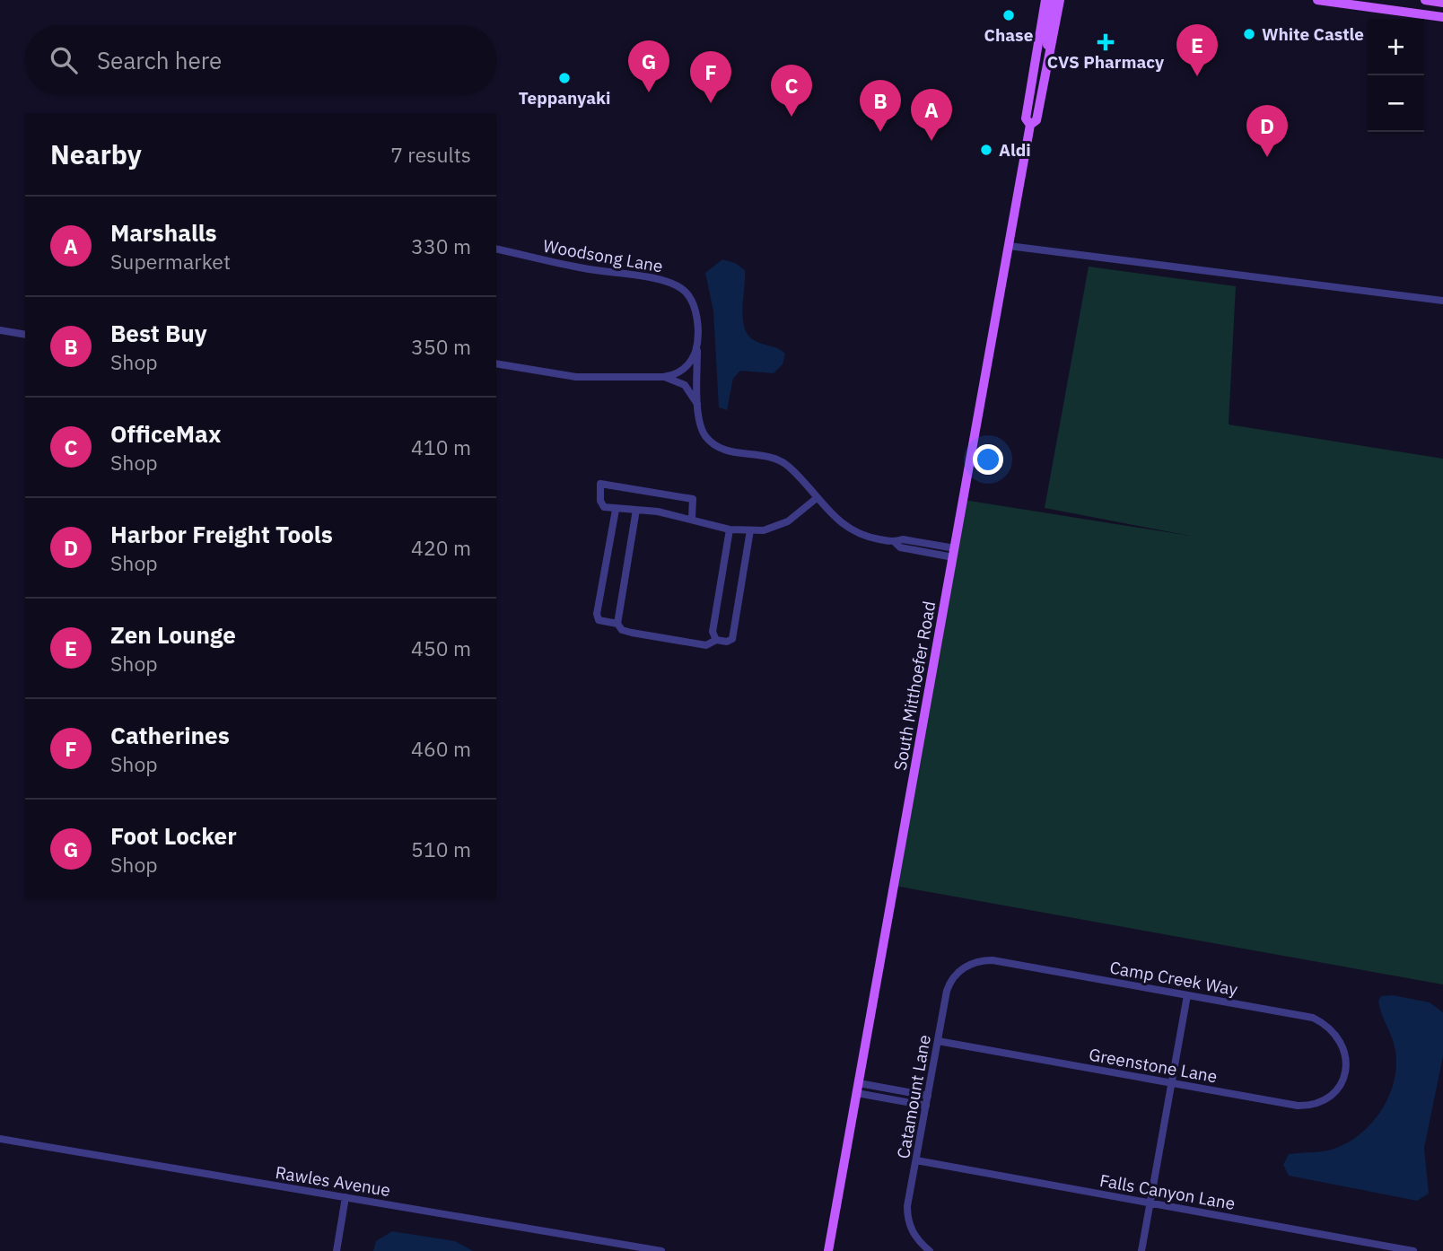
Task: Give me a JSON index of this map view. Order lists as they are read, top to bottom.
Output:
{
  "streets": {
    "main road": ["South Mitthoefer Road"],
    "street": [
      "Woodsong Lane",
      "Camp Creek Way",
      "Greenstone Lane",
      "Catamount Lane",
      "Rawles Avenue",
      "Falls Canyon Lane"
    ]
  },
  "crossings": [
    ["Camp Creek Way", "Greenstone Lane"],
    ["Camp Creek Way", "Catamount Lane"],
    ["Greenstone Lane", "Catamount Lane"],
    ["Catamount Lane", "Falls Canyon Lane"]
  ],
  "places": {
    "other": [
      "Chase",
      "White Castle",
      "Teppanyaki",
      "Aldi"
    ],
    "health": ["CVS Pharmacy"]
  },
  "page": {
    "map_buttons": ["+", "−"],
    "pins": [
      "E",
      "G",
      "F",
      "C",
      "B",
      "A",
      "D"
    ],
    "search": "Search here",
    "heading": ["Nearby", "7 results"],
    "list": [
      {
        "mark": "A",
        "name": "Marshalls",
        "note": "Supermarket",
        "value": "330 m"
      },
      {
        "mark": "B",
        "name": "Best Buy",
        "note": "Shop",
        "value": "350 m"
      },
      {
        "mark": "C",
        "name": "OfficeMax",
        "note": "Shop",
        "value": "410 m"
      },
      {
        "mark": "D",
        "name": "Harbor Freight Tools",
        "note": "Shop",
        "value": "420 m"
      },
      {
        "mark": "E",
        "name": "Zen Lounge",
        "note": "Shop",
        "value": "450 m"
      },
      {
        "mark": "F",
        "name": "Catherines",
        "note": "Shop",
        "value": "460 m"
      },
      {
        "mark": "G",
        "name": "Foot Locker",
        "note": "Shop",
        "value": "510 m"
      }
    ]
  }
}
